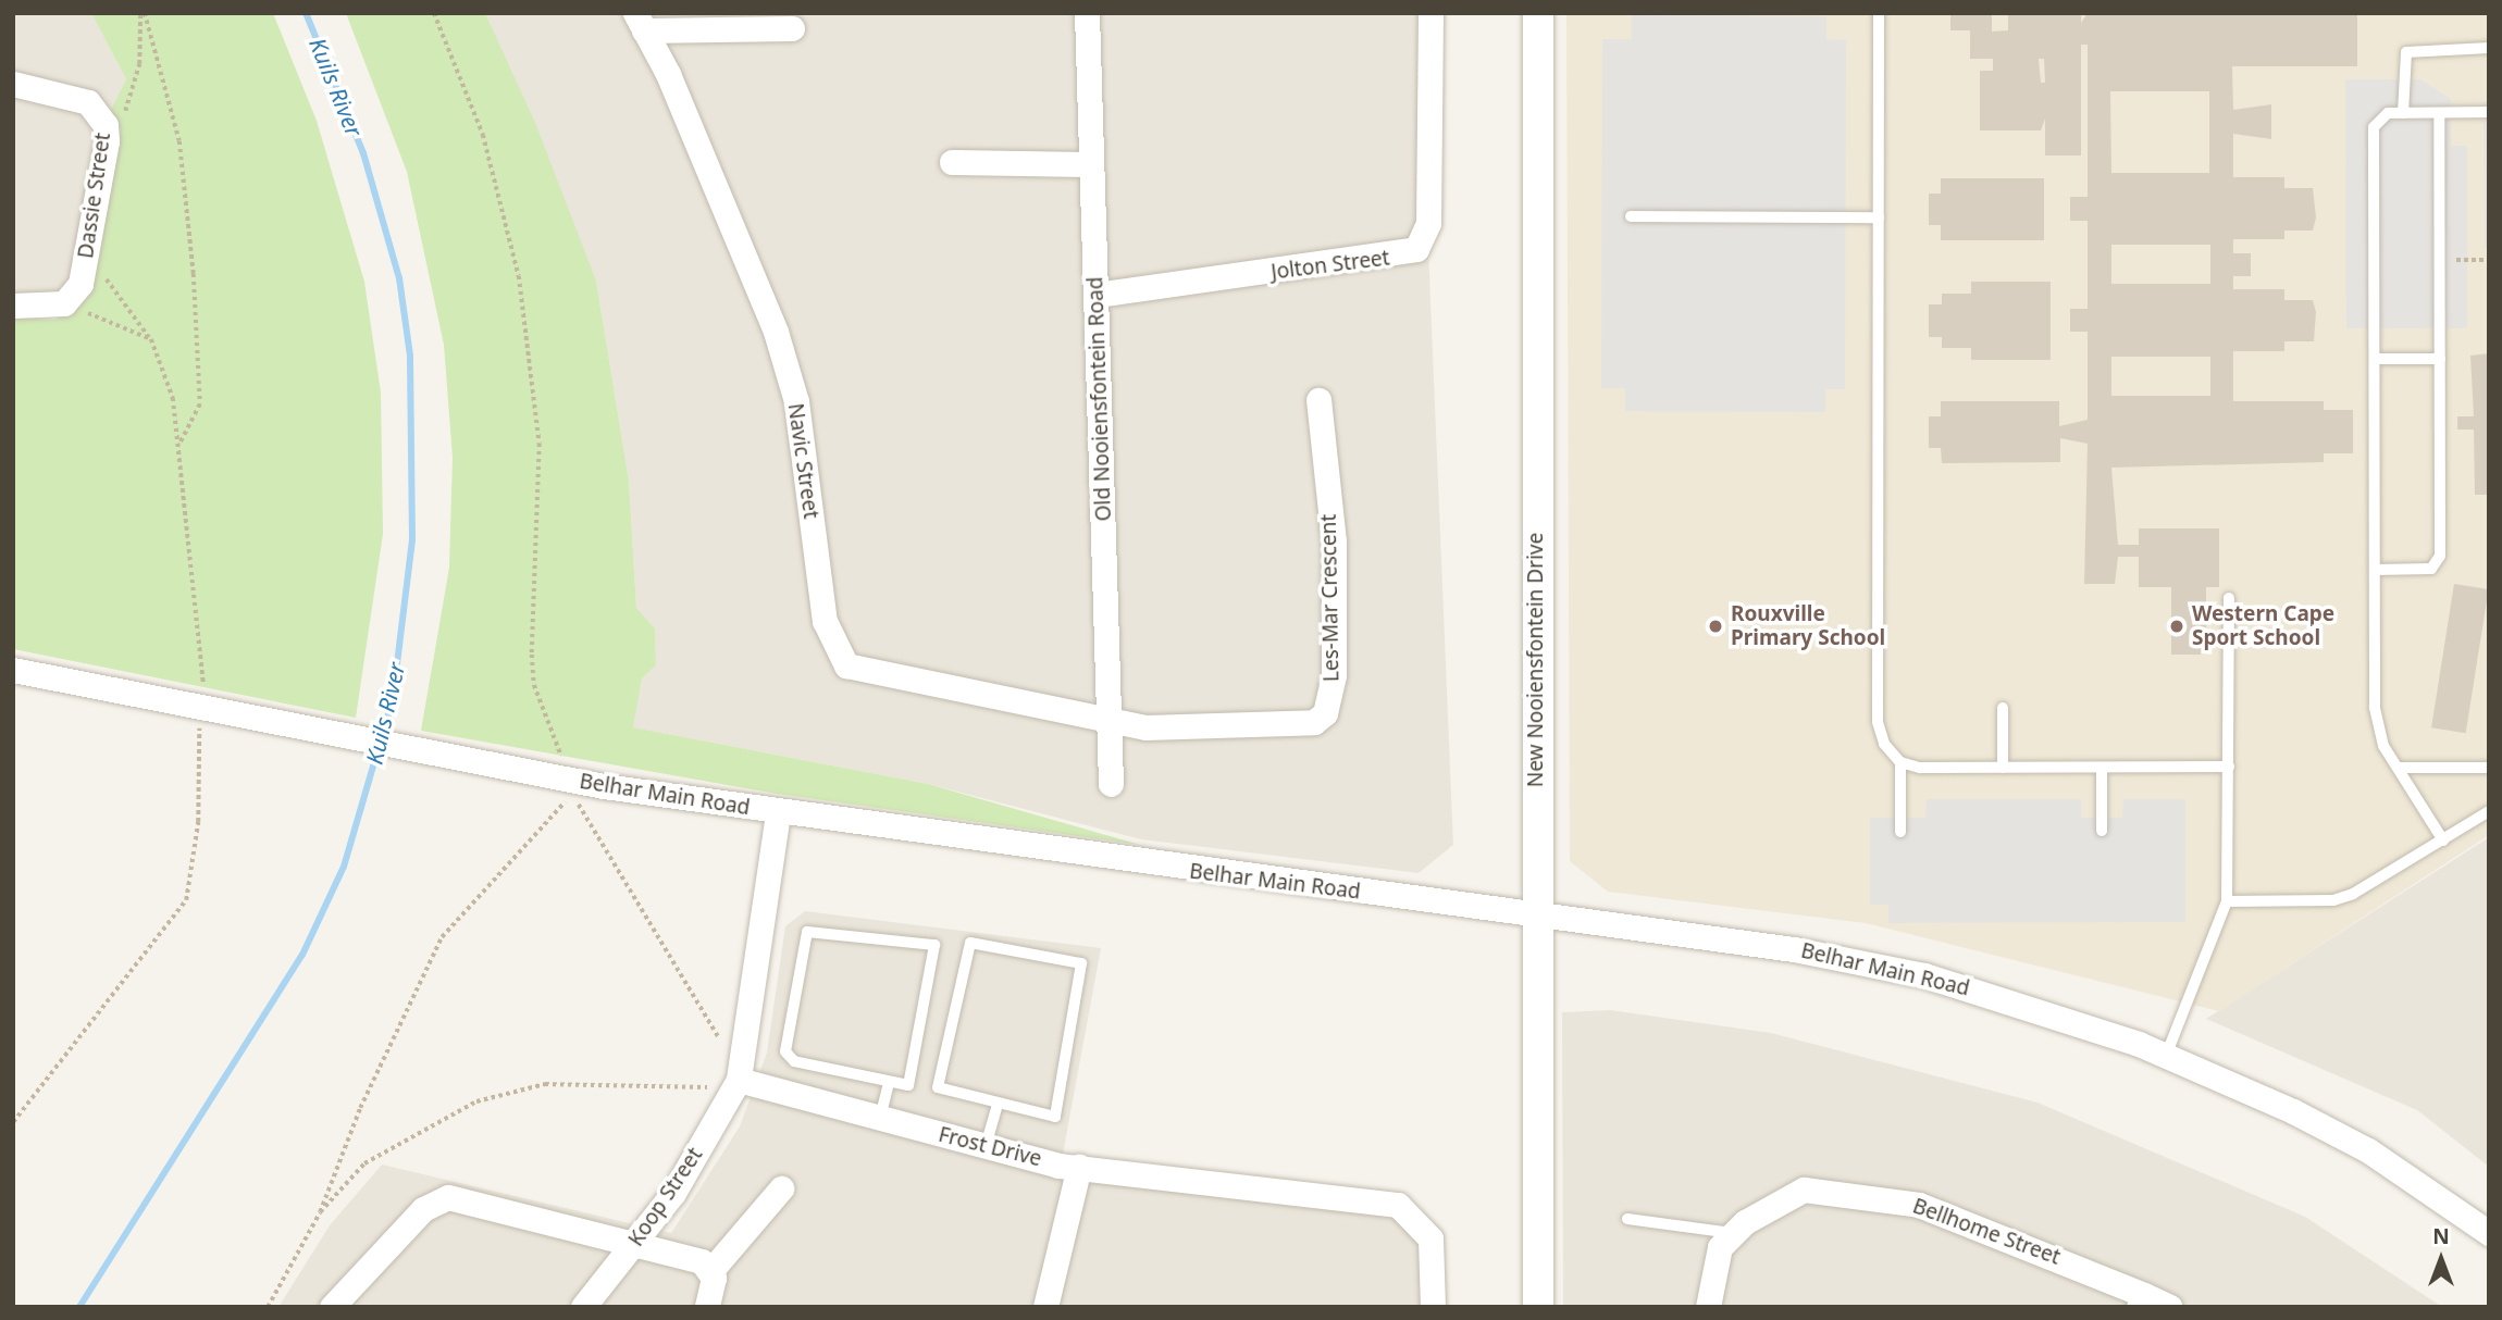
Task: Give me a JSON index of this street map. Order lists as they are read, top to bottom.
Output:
{
  "streets": {
    "street": [
      "Dassie Street",
      "Jolton Street",
      "Old Nooiensfontein Road",
      "Navic Street",
      "Les-Mar Crescent",
      "New Nooiensfontein Drive",
      "Belhar Main Road",
      "Frost Drive",
      "Koop Street",
      "Bellhome Street"
    ]
  },
  "crossings": [
    ["Jolton Street", "Old Nooiensfontein Road"],
    ["Old Nooiensfontein Road", "Navic Street"],
    ["Old Nooiensfontein Road", "Les-Mar Crescent"],
    ["Navic Street", "Les-Mar Crescent"],
    ["New Nooiensfontein Drive", "Belhar Main Road"],
    ["Frost Drive", "Koop Street"]
  ],
  "water": ["Kuils River"],
  "places": ["Rouxville Primary School", "Western Cape Sport School"],
  "north": "top"
}
